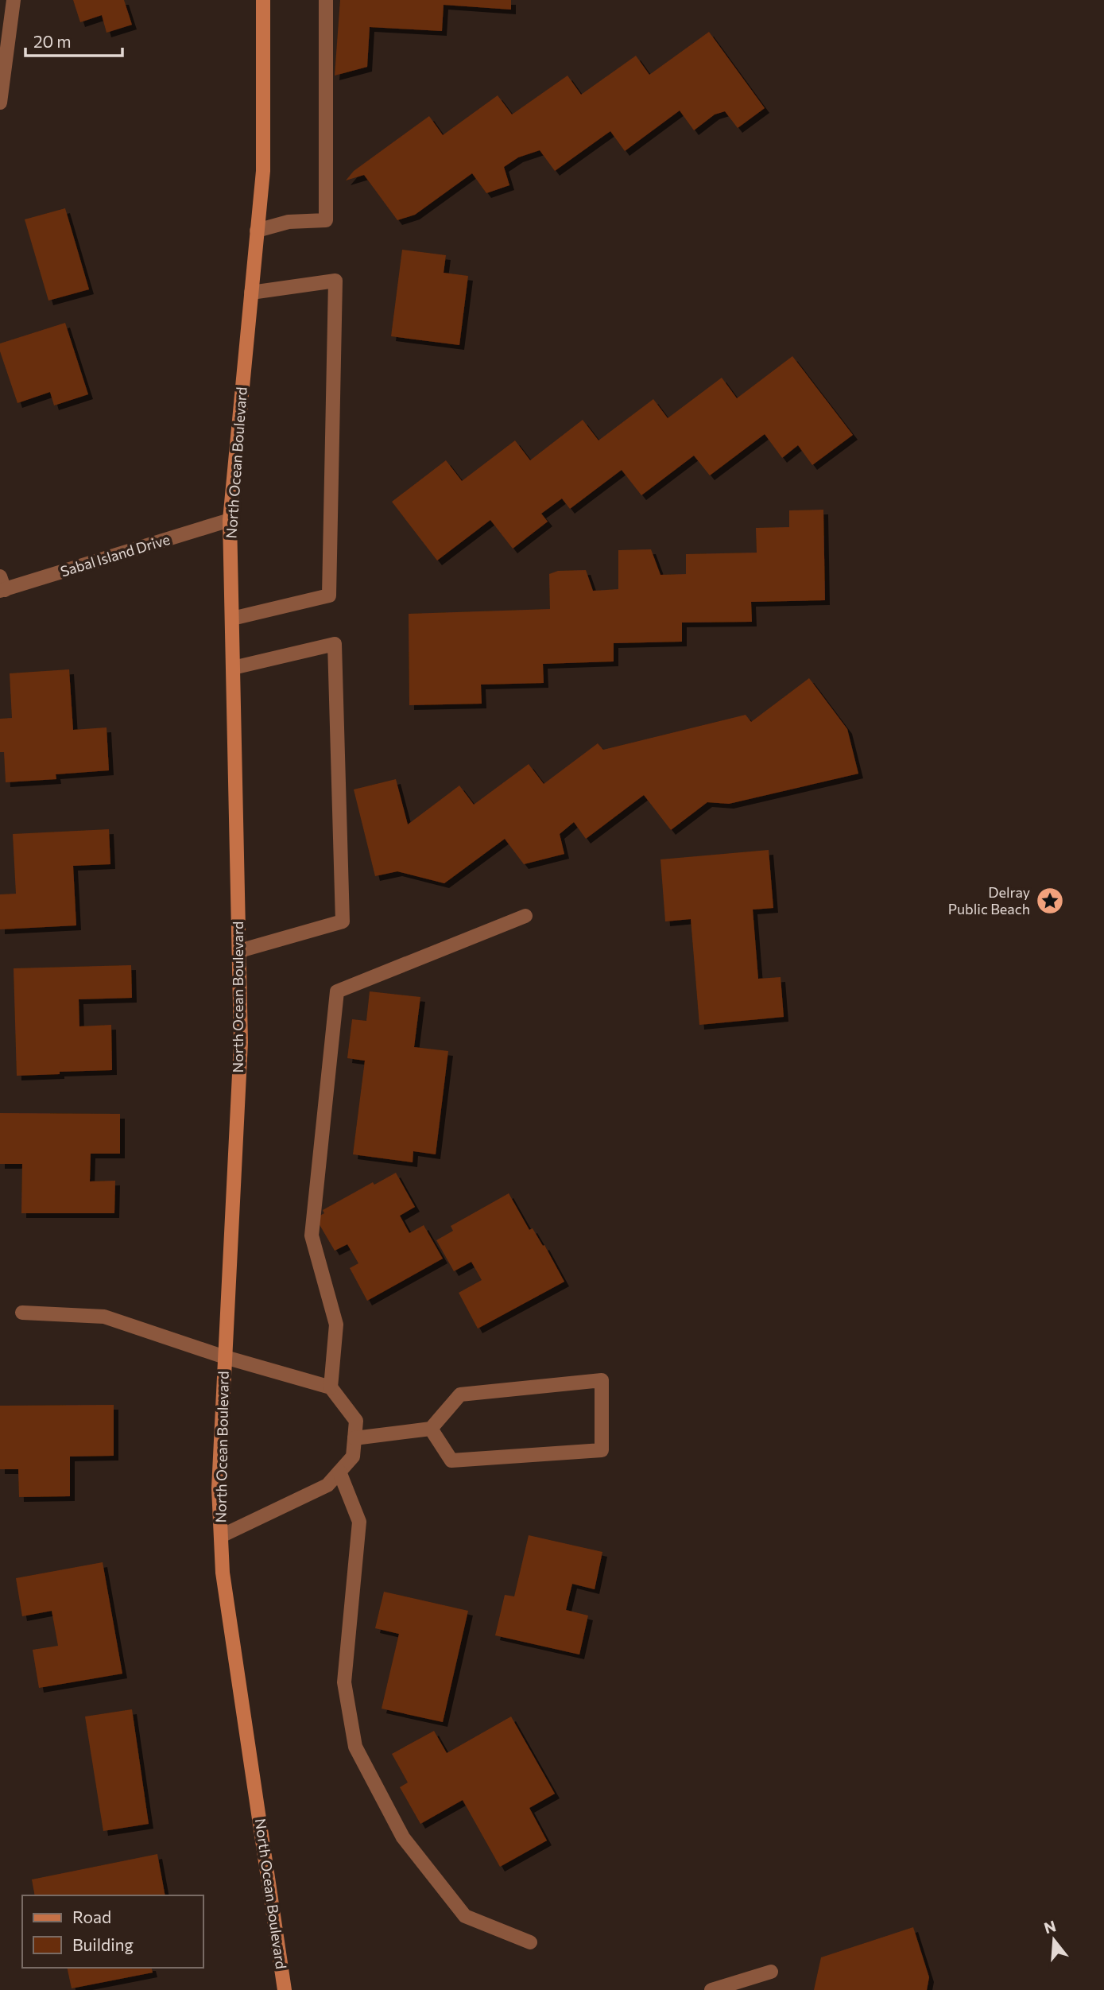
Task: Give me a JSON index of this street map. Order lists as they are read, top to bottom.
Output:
{
  "streets": {
    "main road": ["North Ocean Boulevard"],
    "street": ["Sabal Island Drive"]
  },
  "crossings": [
    ["North Ocean Boulevard", "Sabal Island Drive"]
  ],
  "places": {
    "place": ["Delray Public Beach"]
  },
  "legend": ["Road", "Building"],
  "scale_bar": "20 m",
  "north": "top"
}
